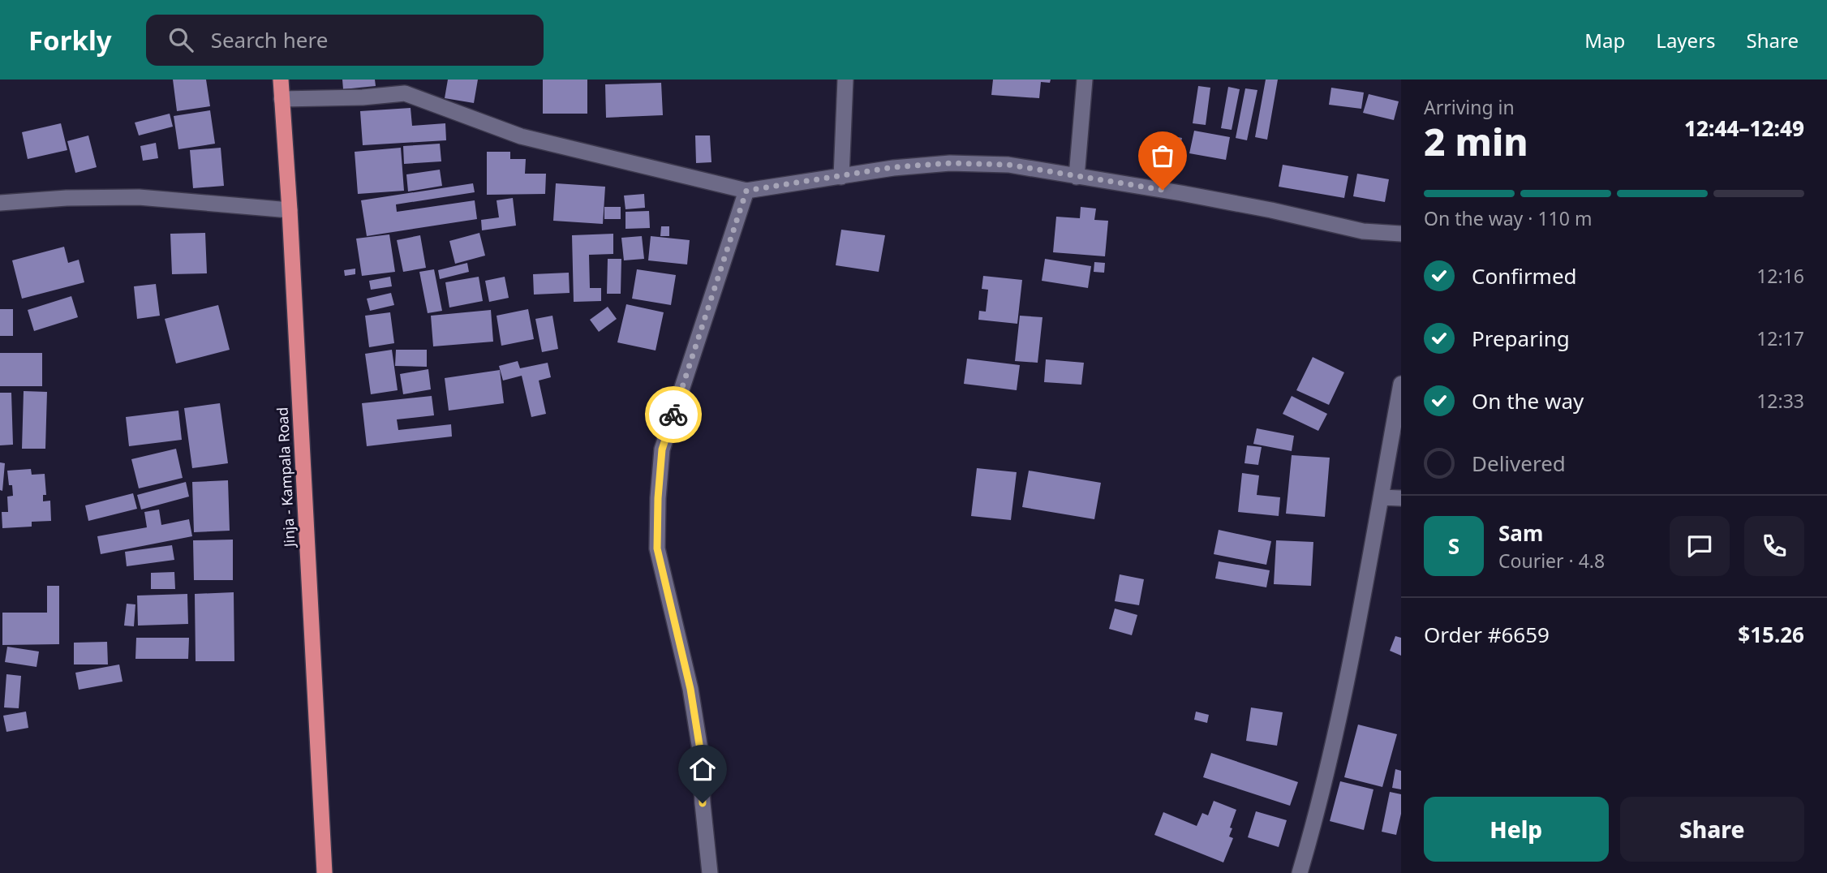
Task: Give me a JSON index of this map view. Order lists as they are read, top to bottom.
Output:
{
  "streets": {
    "highway": ["Jinja - Kampala Road"]
  },
  "page": {
    "header": "Forkly",
    "search": "Search here",
    "nav": ["Map", "Layers", "Share"],
    "heading": ["2 min", "Arriving in", "12:44–12:49"],
    "panel": [
      "Sam",
      "Courier · 4.8",
      "Order #6659",
      "$15.26"
    ],
    "bar": "On the way · 110 m",
    "list": [
      ["Confirmed", "12:16"],
      ["Preparing", "12:17"],
      ["On the way", "12:33"],
      "Delivered"
    ],
    "round": "S",
    "buttons": ["Help", "Share"]
  }
}
